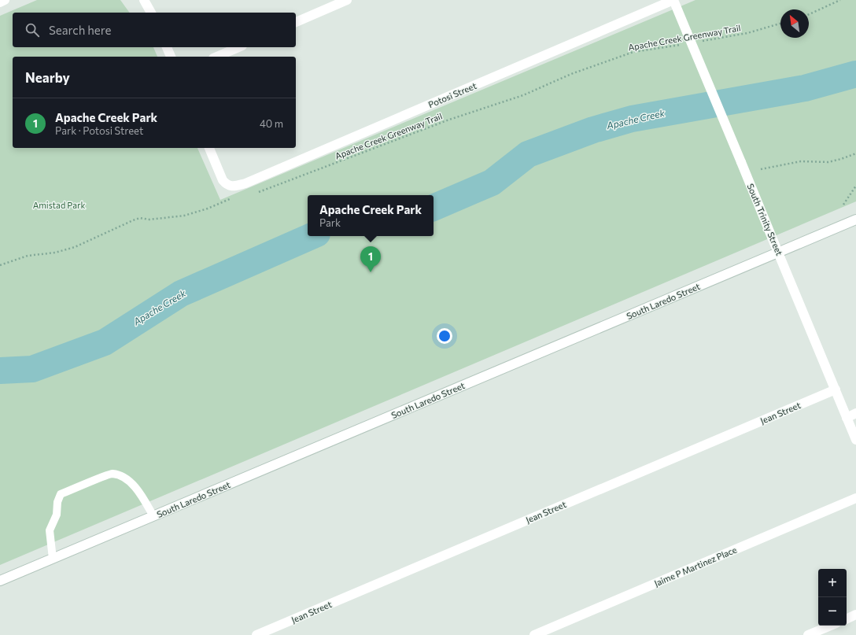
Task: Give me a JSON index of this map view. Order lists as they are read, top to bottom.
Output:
{
  "streets": {
    "street": [
      "Potosi Street",
      "South Trinity Street",
      "South Laredo Street",
      "Jean Street",
      "Jaime P Martinez Place"
    ],
    "path": ["Apache Creek Greenway Trail"]
  },
  "crossings": [
    ["Potosi Street", "South Trinity Street"],
    ["South Trinity Street", "South Laredo Street"],
    ["South Trinity Street", "Jean Street"]
  ],
  "water": ["Apache Creek"],
  "parks": ["Amistad Park"],
  "north": "top left",
  "page": {
    "search": "Search here",
    "heading": "Nearby",
    "list": [
      {
        "mark": "1",
        "name": "Apache Creek Park",
        "note": "Park · Potosi Street",
        "value": "40 m"
      }
    ],
    "popup": ["Apache Creek Park", "Park"],
    "pins": "1",
    "map_buttons": ["+", "−"]
  }
}
